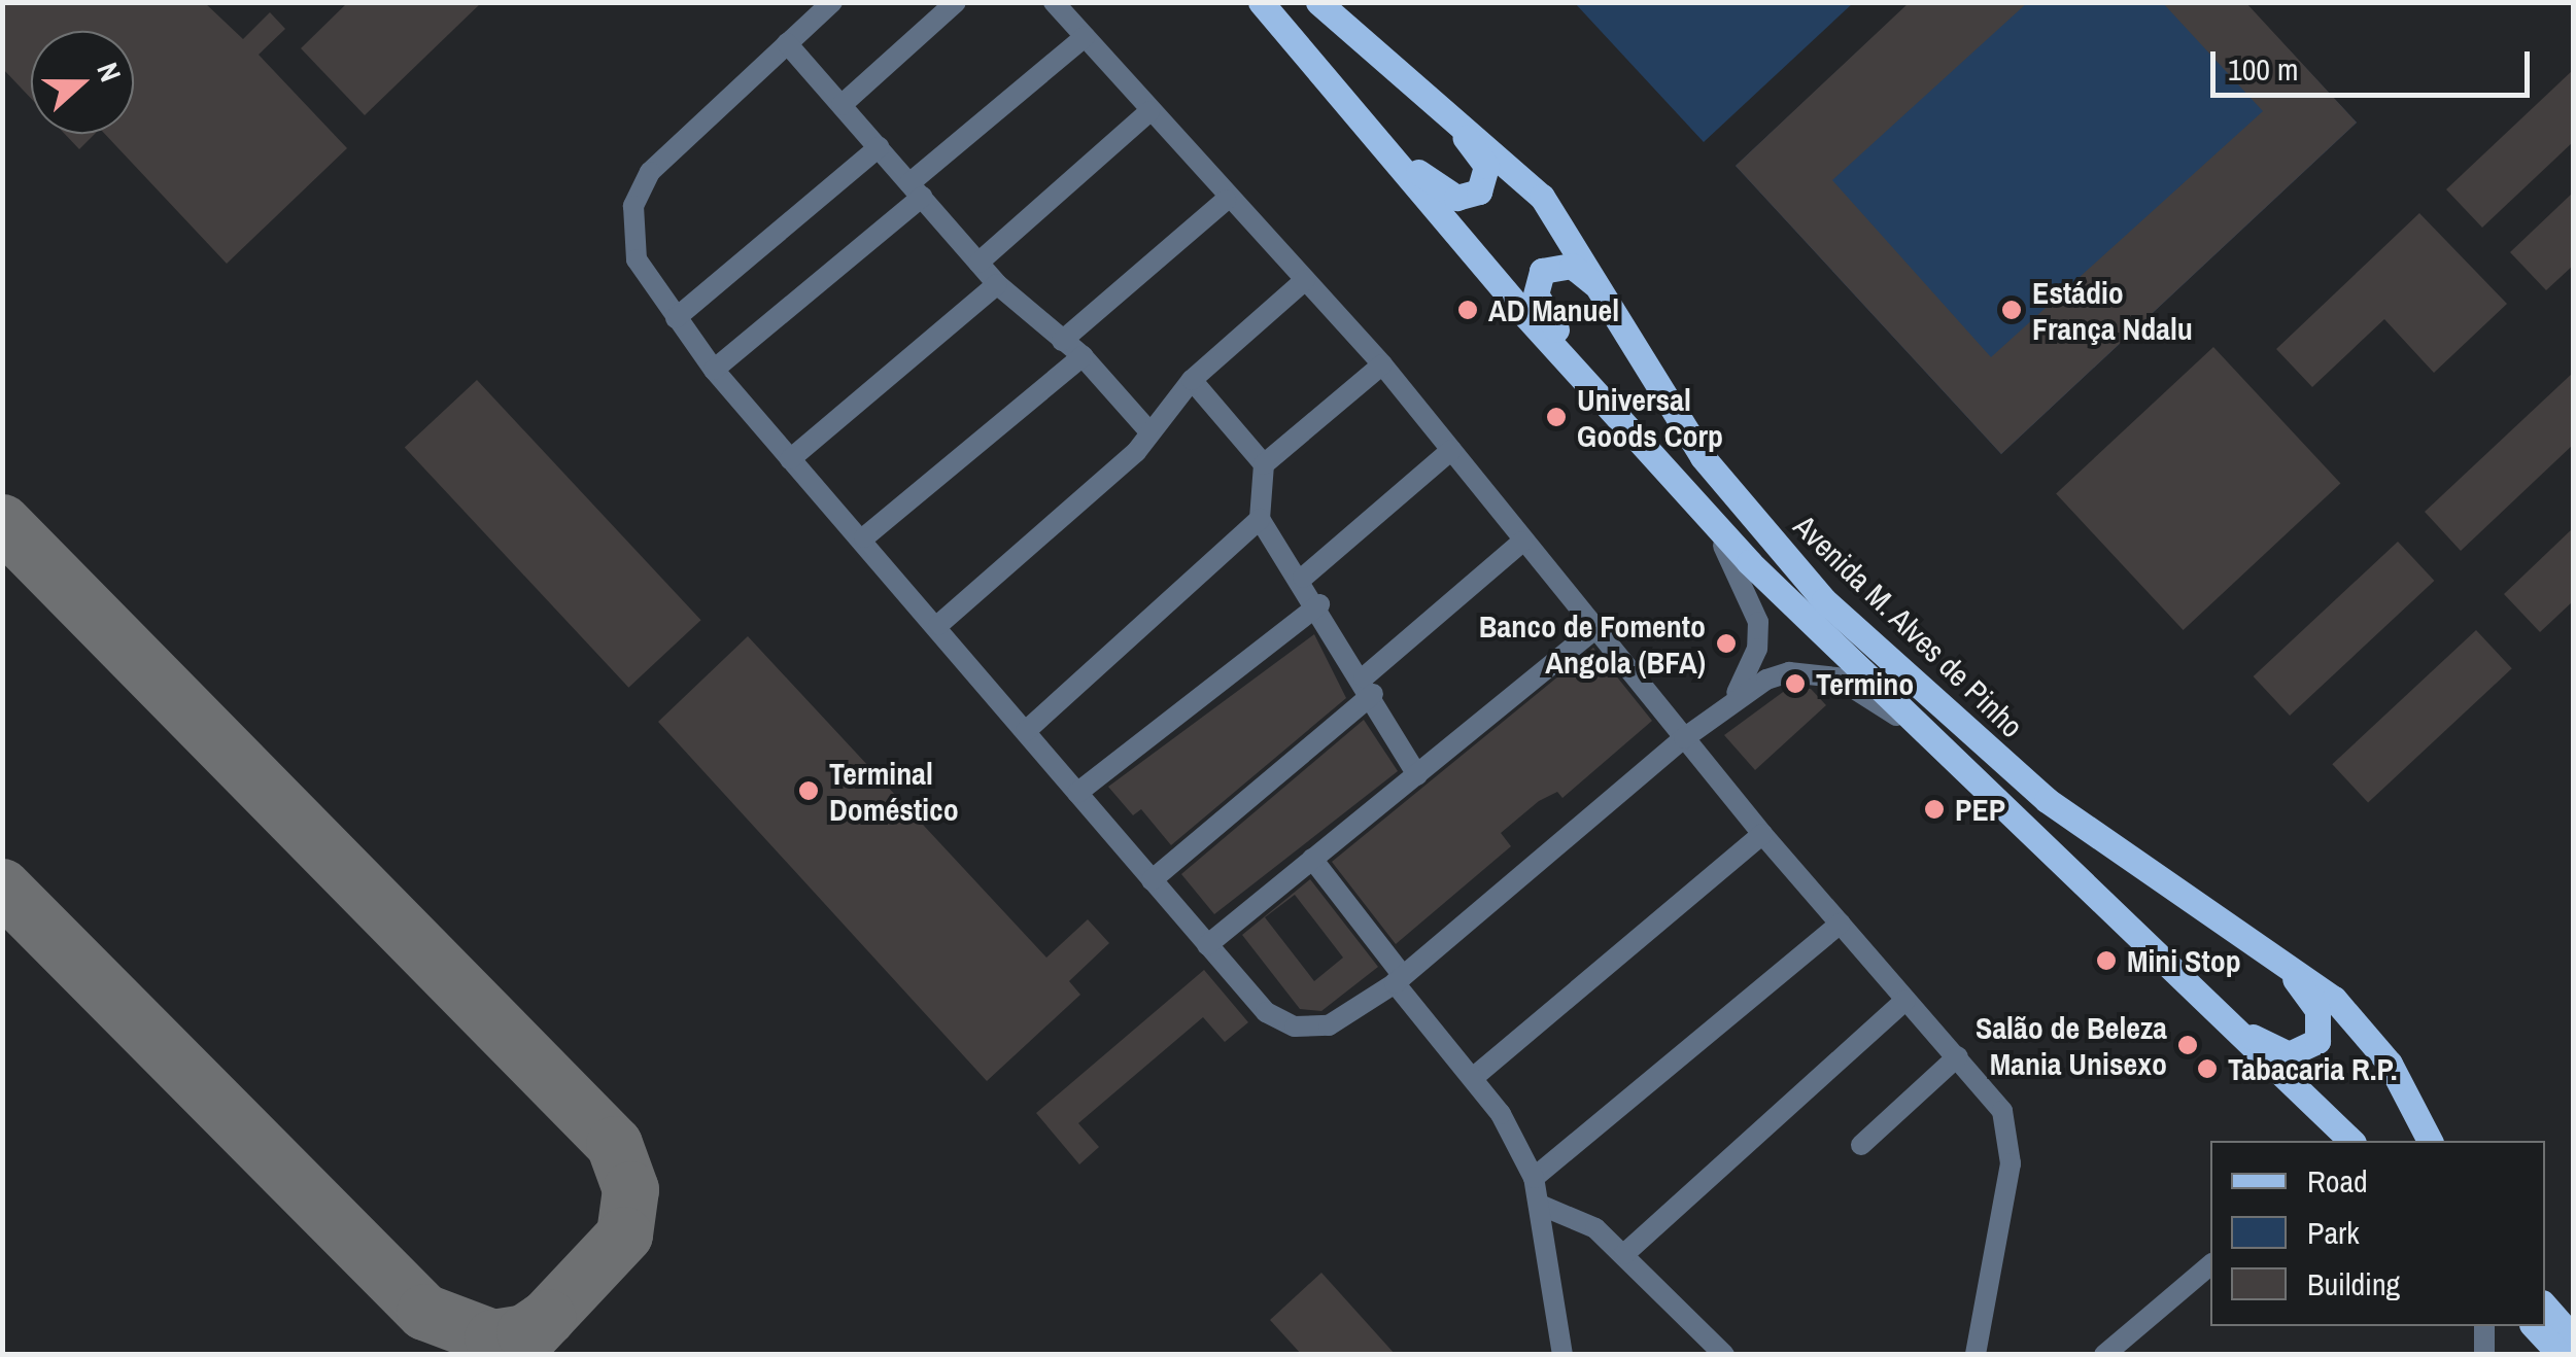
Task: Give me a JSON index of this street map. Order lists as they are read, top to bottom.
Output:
{
  "streets": {
    "main road": ["Avenida M. Alves de Pinho"]
  },
  "places": [
    "AD Manuel",
    "Estádio França Ndalu",
    "Universal Goods Corp",
    "Banco de Fomento Angola (BFA)",
    "Termino",
    "Terminal Doméstico",
    "PEP",
    "Mini Stop",
    "Salão de Beleza Mania Unisexo",
    "Tabacaria R.P."
  ],
  "legend": ["Road", "Park", "Building"],
  "scale_bar": "100 m",
  "north": "right"
}
